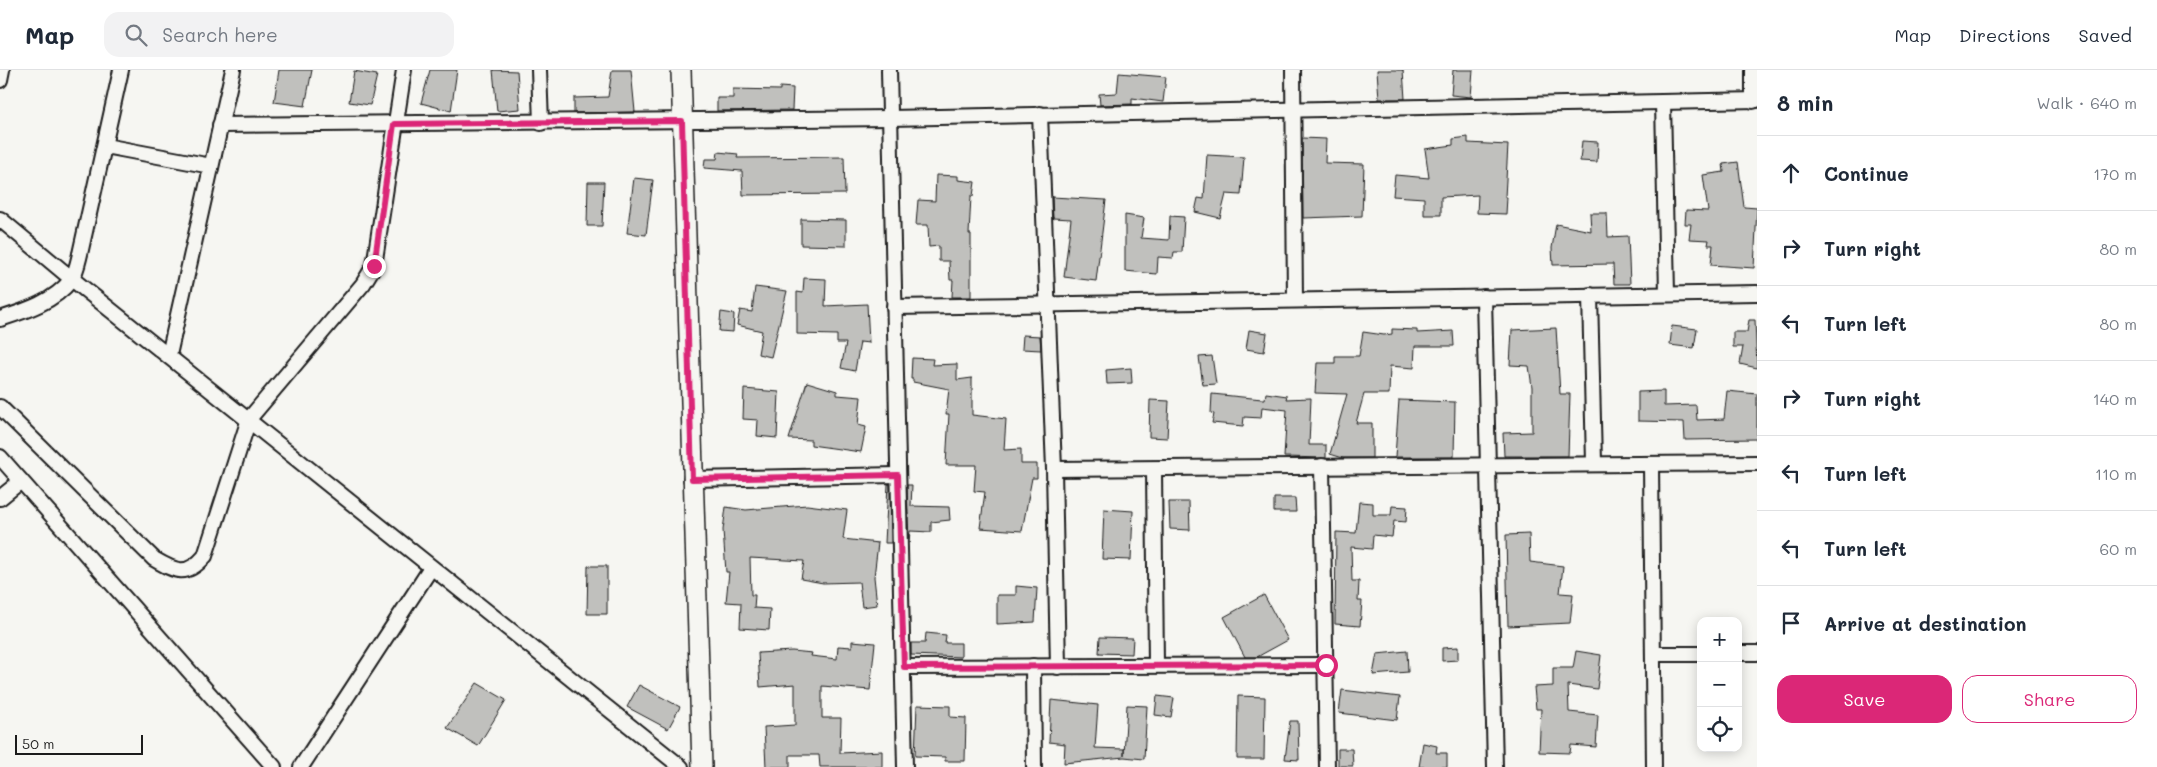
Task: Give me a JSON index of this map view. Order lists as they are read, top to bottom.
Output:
{
  "scale_bar": "50 m",
  "page": {
    "header": "Map",
    "search": "Search here",
    "nav": ["Map", "Directions", "Saved"],
    "heading": ["8 min", "Walk · 640 m"],
    "list": [
      ["Continue", "170 m"],
      ["Turn right", "80 m"],
      ["Turn left", "80 m"],
      ["Turn right", "140 m"],
      ["Turn left", "110 m"],
      ["Turn left", "60 m"],
      "Arrive at destination"
    ],
    "map_buttons": ["+", "−"],
    "buttons": ["Save", "Share"],
    "scale": "50 m"
  }
}
